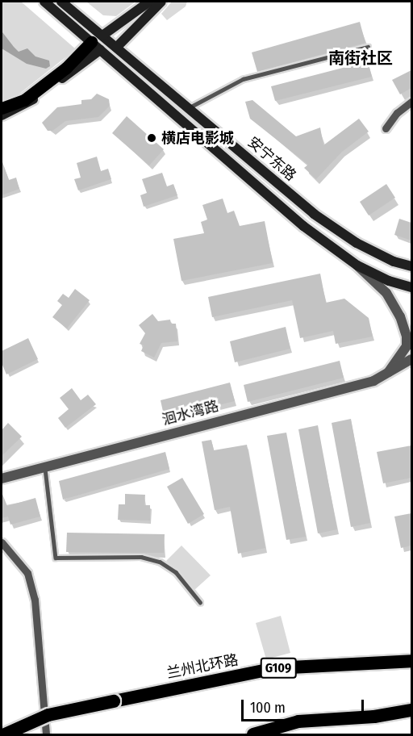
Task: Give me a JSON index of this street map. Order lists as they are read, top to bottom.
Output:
{
  "streets": {
    "highway": ["兰州北环路", "G109"],
    "main road": ["安宁东路"],
    "street": ["洄水湾路"]
  },
  "districts": ["南街社区"],
  "places": ["横店电影城"],
  "scale_bar": "100 m"
}
